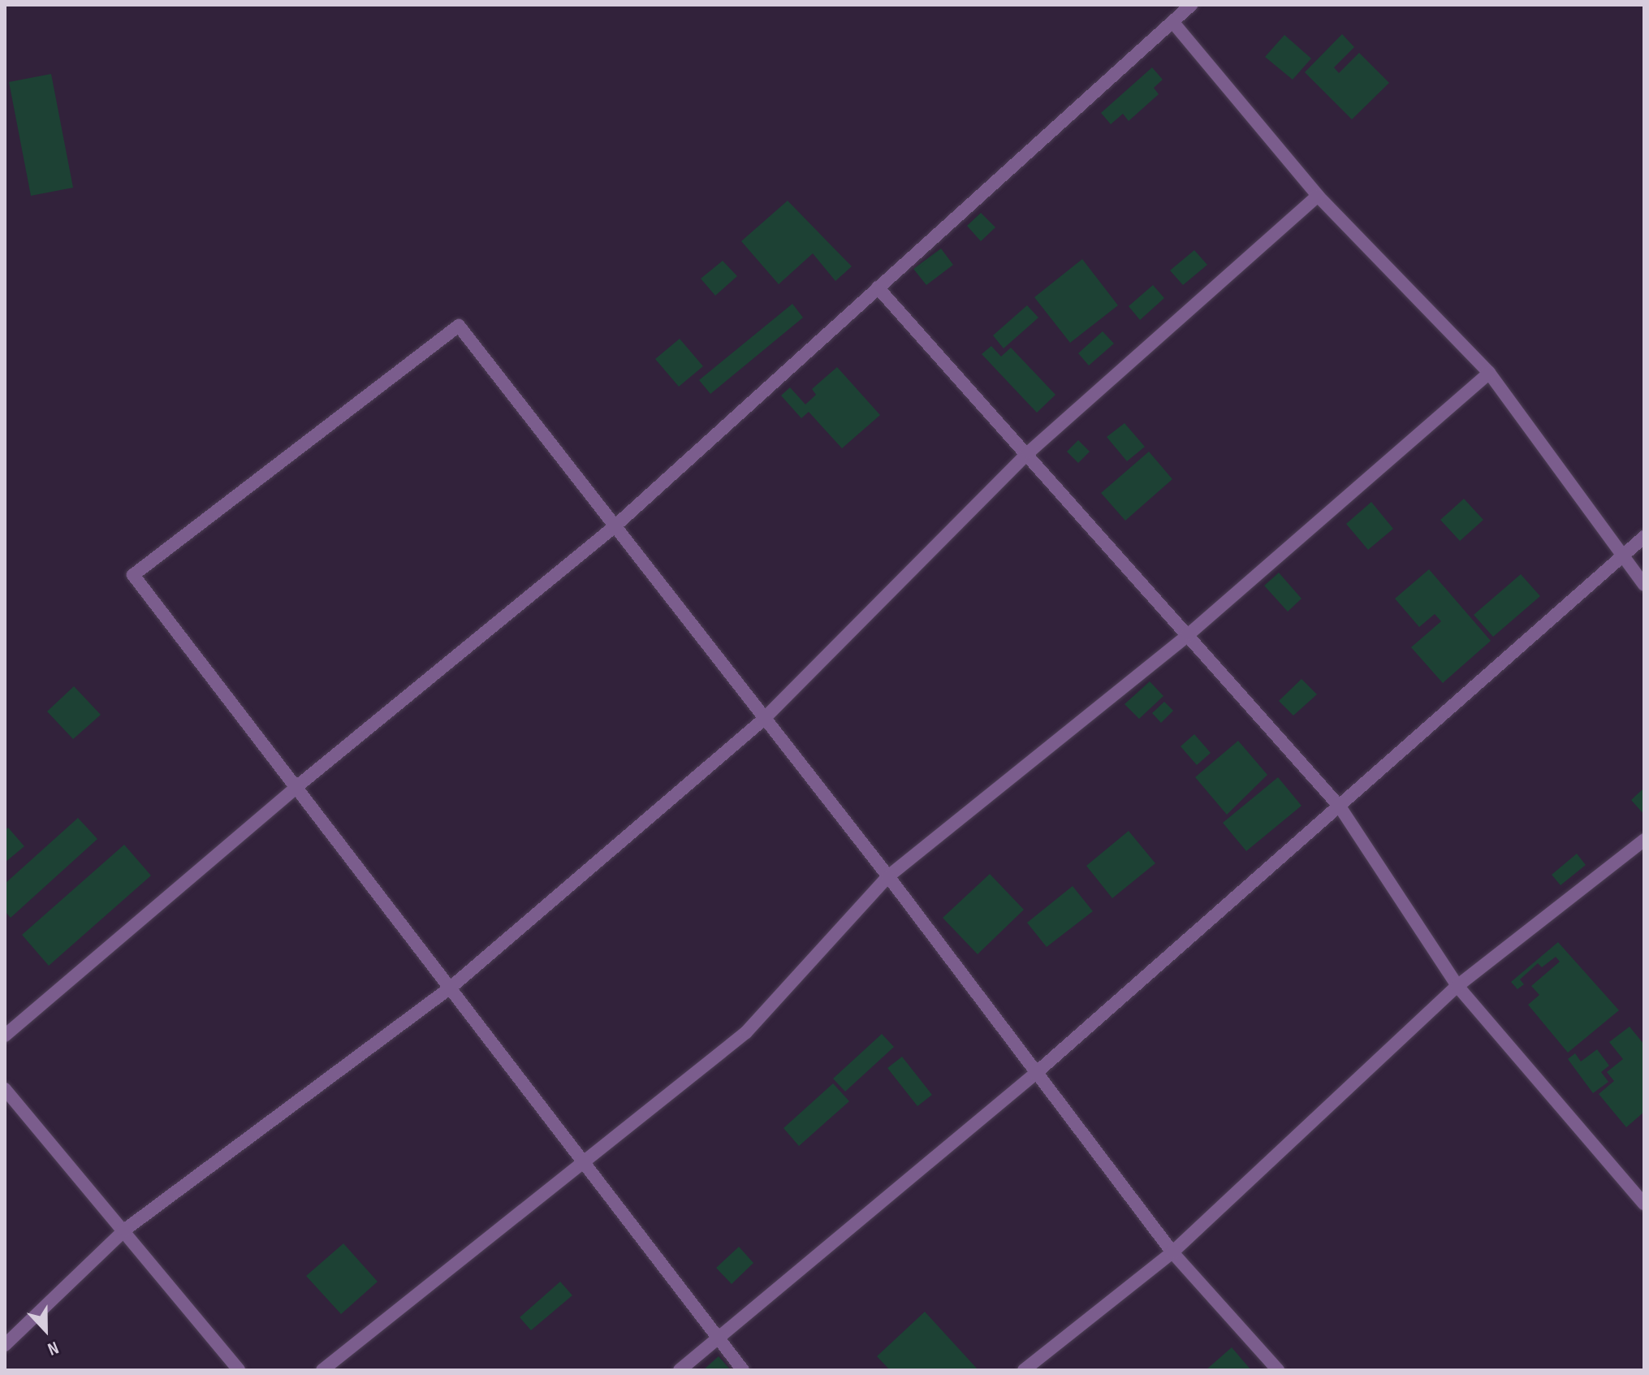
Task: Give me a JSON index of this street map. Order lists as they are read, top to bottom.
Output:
{
  "north": "bottom"
}
